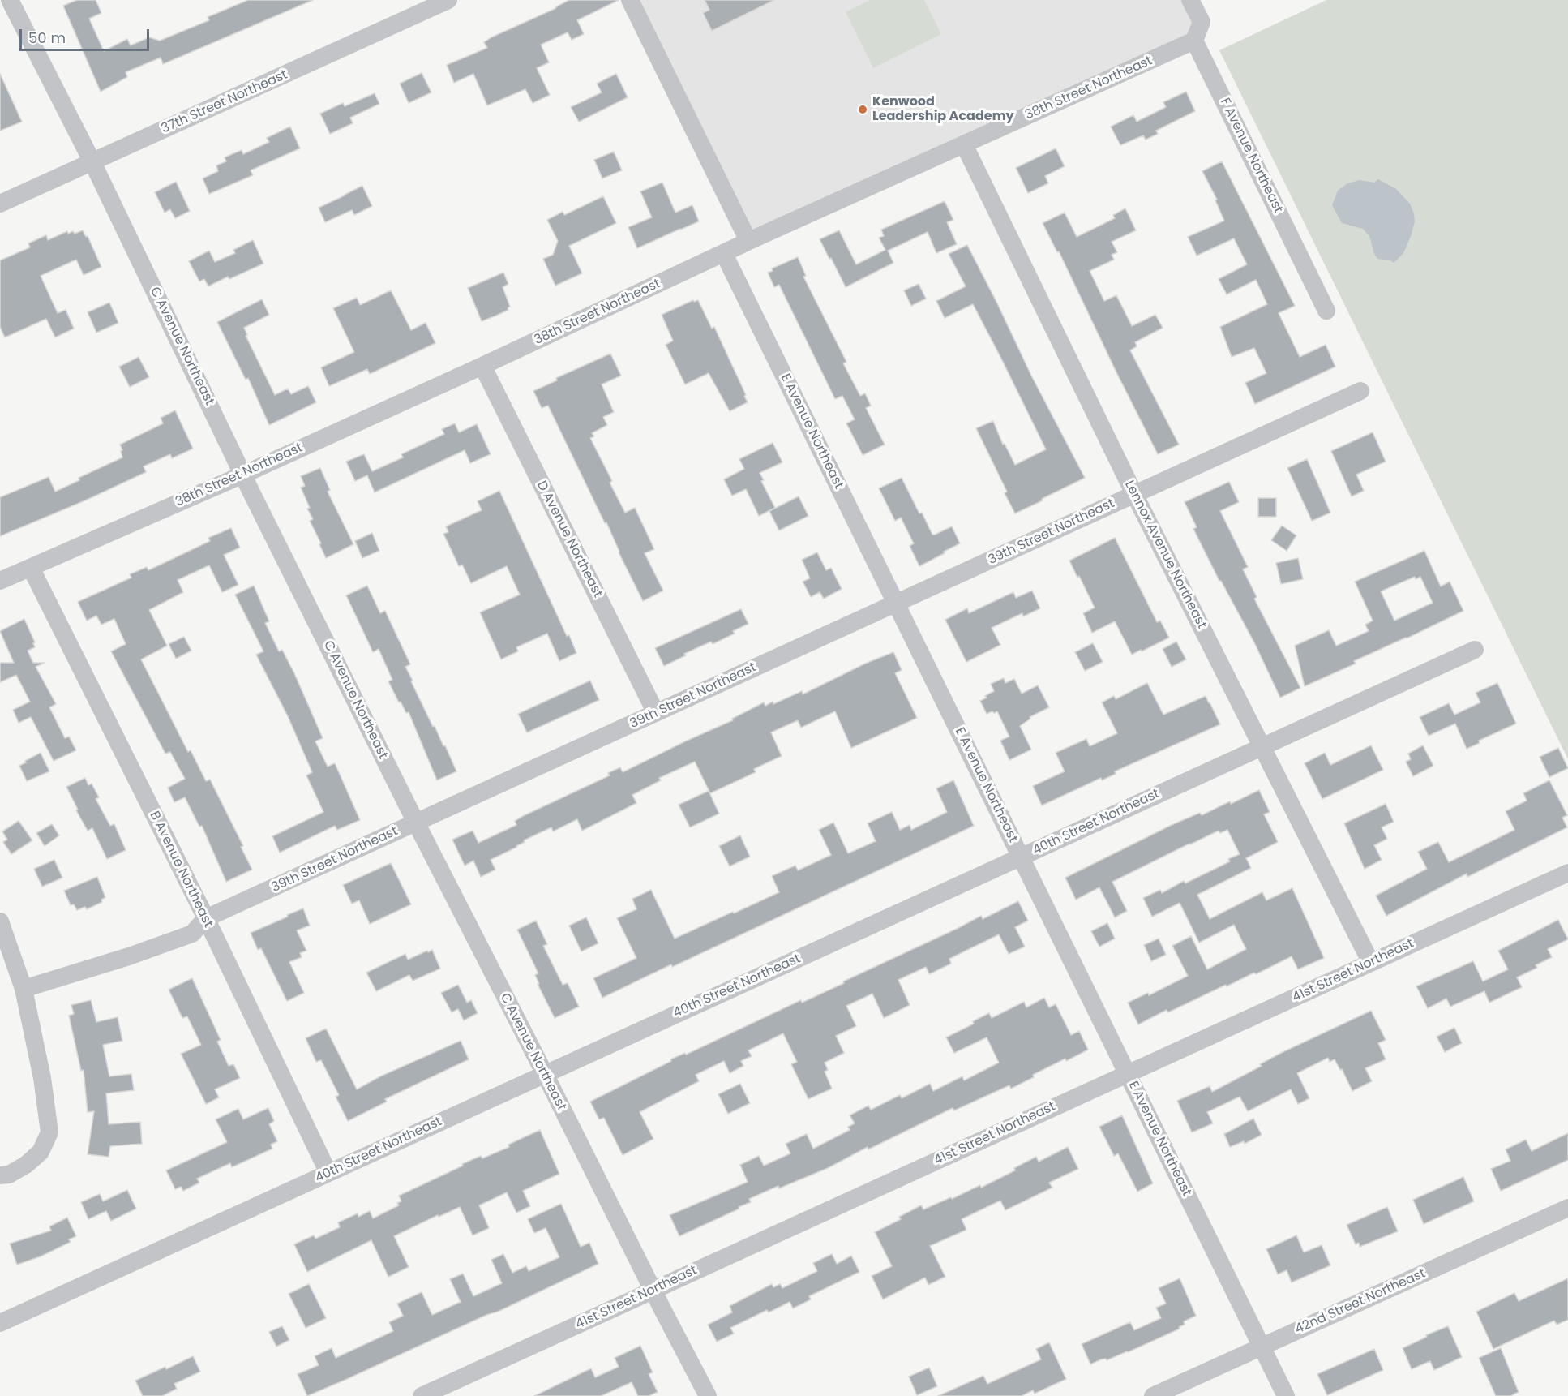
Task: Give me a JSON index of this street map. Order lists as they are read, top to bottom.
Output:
{
  "streets": {
    "street": [
      "38th Street Northeast",
      "37th Street Northeast",
      "F Avenue Northeast",
      "C Avenue Northeast",
      "E Avenue Northeast",
      "39th Street Northeast",
      "D Avenue Northeast",
      "Lennox Avenue Northeast",
      "40th Street Northeast",
      "B Avenue Northeast",
      "41st Street Northeast",
      "42nd Street Northeast"
    ]
  },
  "crossings": [
    ["38th Street Northeast", "F Avenue Northeast"],
    ["38th Street Northeast", "C Avenue Northeast"],
    ["38th Street Northeast", "E Avenue Northeast"],
    ["38th Street Northeast", "D Avenue Northeast"],
    ["38th Street Northeast", "Lennox Avenue Northeast"],
    ["38th Street Northeast", "B Avenue Northeast"],
    ["37th Street Northeast", "C Avenue Northeast"],
    ["C Avenue Northeast", "39th Street Northeast"],
    ["C Avenue Northeast", "40th Street Northeast"],
    ["C Avenue Northeast", "41st Street Northeast"],
    ["E Avenue Northeast", "39th Street Northeast"],
    ["E Avenue Northeast", "40th Street Northeast"],
    ["E Avenue Northeast", "41st Street Northeast"],
    ["E Avenue Northeast", "42nd Street Northeast"],
    ["39th Street Northeast", "D Avenue Northeast"],
    ["39th Street Northeast", "Lennox Avenue Northeast"],
    ["39th Street Northeast", "B Avenue Northeast"],
    ["Lennox Avenue Northeast", "40th Street Northeast"],
    ["Lennox Avenue Northeast", "41st Street Northeast"],
    ["40th Street Northeast", "B Avenue Northeast"]
  ],
  "places": ["Kenwood Leadership Academy"],
  "scale_bar": "50 m"
}
